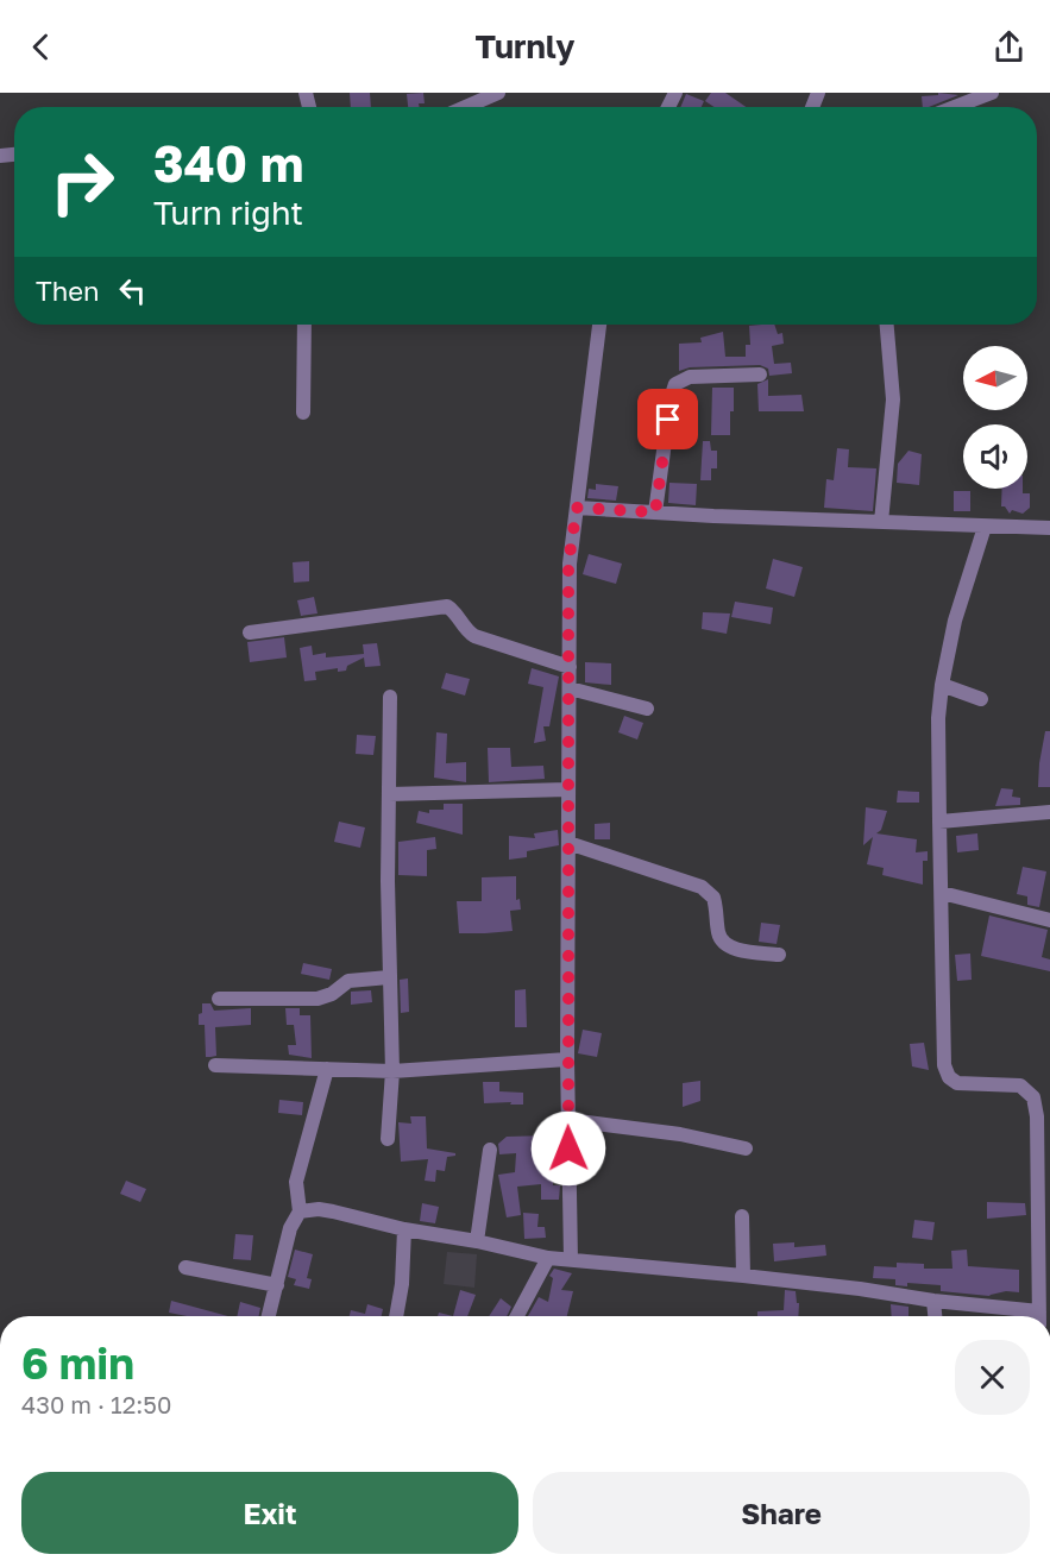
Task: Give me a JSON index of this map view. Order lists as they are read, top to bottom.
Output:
{
  "north": "left",
  "page": {
    "header": "Turnly",
    "turn": ["340 m", "Turn right"],
    "then": "Then",
    "heading": ["6 min", "430 m · 12:50"],
    "buttons": ["Exit", "Share"]
  }
}
